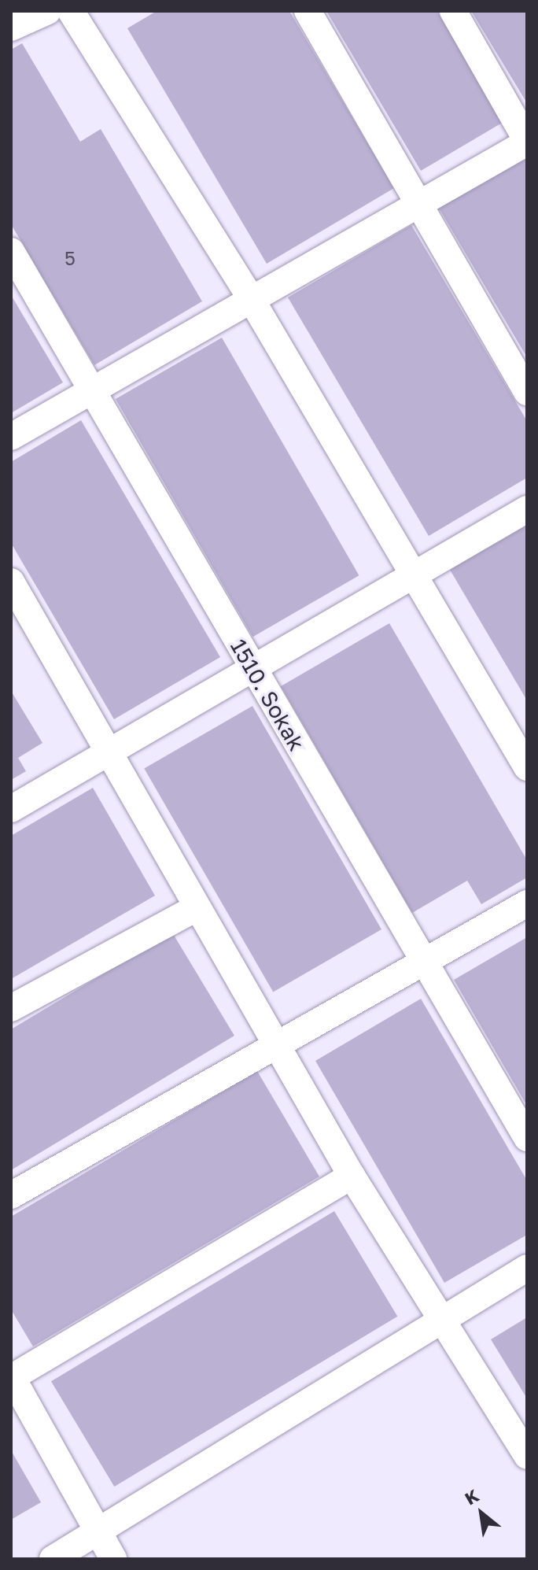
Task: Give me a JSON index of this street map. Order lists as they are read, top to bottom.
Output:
{
  "streets": {
    "street": ["1510. Sokak"]
  },
  "house_numbers": ["5"],
  "north": "top left"
}
